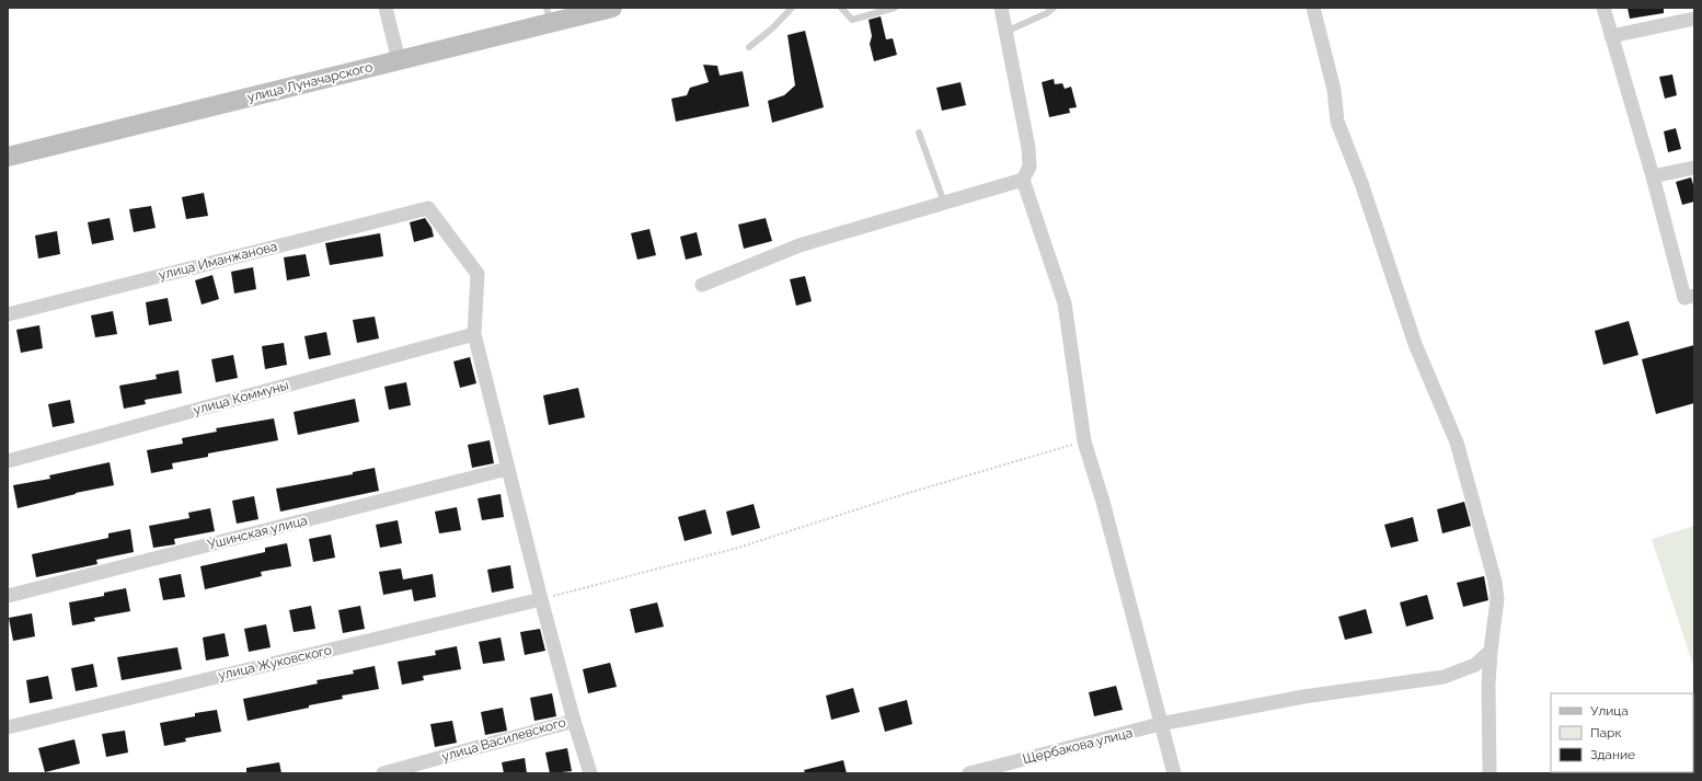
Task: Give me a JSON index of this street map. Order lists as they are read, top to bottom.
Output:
{
  "streets": {
    "main road": ["улица Луначарского"],
    "street": [
      "улица Иманжанова",
      "улица Коммуны",
      "Ушинская улица",
      "улица Жуковского",
      "улица Василевского",
      "Щербакова улица"
    ]
  },
  "crossings": [
    ["улица Иманжанова", "улица Коммуны"]
  ],
  "legend": ["Улица", "Парк", "Здание"]
}
